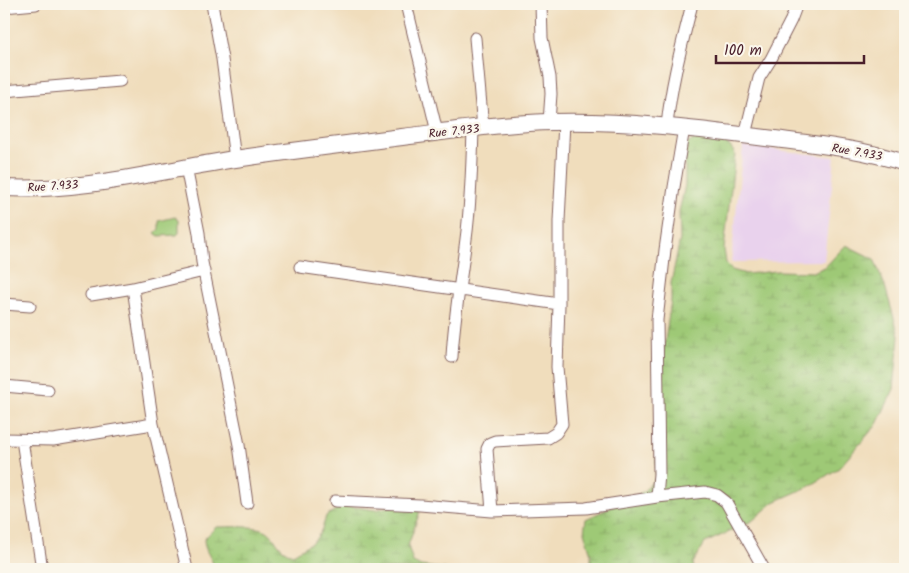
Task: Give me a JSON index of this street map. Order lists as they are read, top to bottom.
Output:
{
  "streets": {
    "street": ["Rue 7.933"]
  },
  "scale_bar": "100 m"
}
